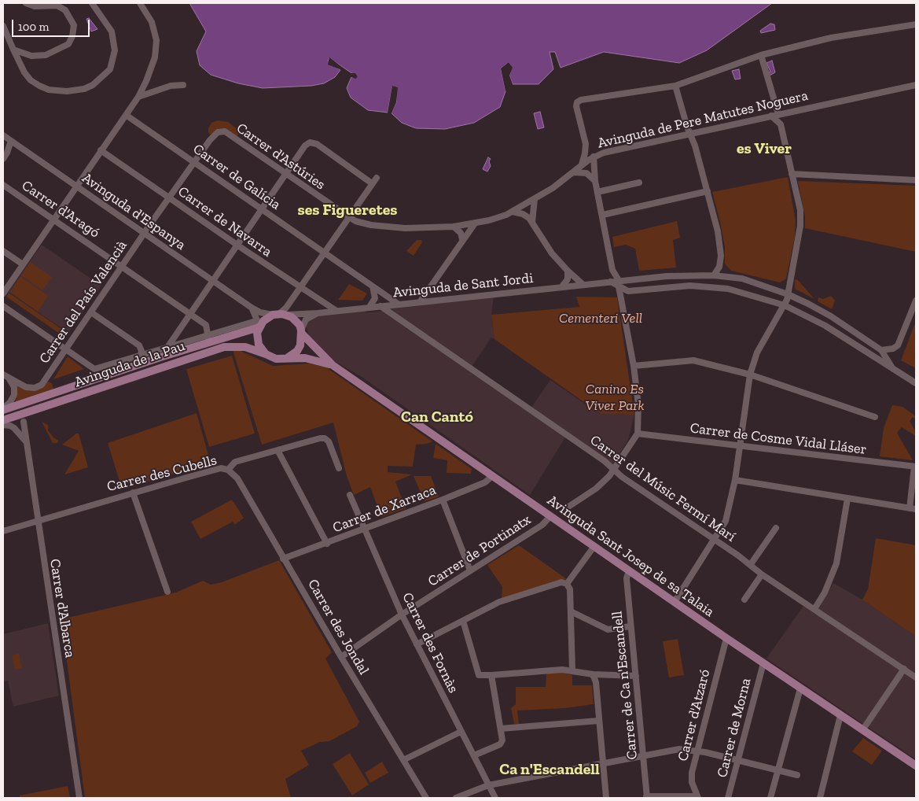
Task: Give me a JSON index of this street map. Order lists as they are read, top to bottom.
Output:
{
  "streets": {
    "main road": ["Avinguda de la Pau", "Avinguda Sant Josep de sa Talaia"],
    "street": [
      "Avinguda de Pere Matutes Noguera",
      "Carrer d'Astúries",
      "Carrer de Galícia",
      "Carrer d'Aragó",
      "Avinguda d'Espanya",
      "Carrer de Navarra",
      "Avinguda de Sant Jordi",
      "Carrer del País Valencià",
      "Carrer de Cosme Vidal Lláser",
      "Carrer des Cubells",
      "Carrer del Músic Fermí Marí",
      "Carrer de Xarraca",
      "Carrer de Portinatx",
      "Carrer d'Albarca",
      "Carrer des Jondal",
      "Carrer des Fornàs",
      "Carrer de Ca n'Escandell",
      "Carrer d'Atzaró",
      "Carrer de Morna"
    ]
  },
  "crossings": [
    ["Avinguda de Pere Matutes Noguera", "Carrer d'Astúries"],
    ["Carrer d'Astúries", "Carrer del País Valencià"],
    ["Carrer de Galícia", "Avinguda de Sant Jordi"],
    ["Carrer de Galícia", "Carrer del País Valencià"],
    ["Carrer d'Aragó", "Carrer del País Valencià"],
    ["Carrer d'Aragó", "Avinguda de la Pau"],
    ["Avinguda d'Espanya", "Avinguda de Sant Jordi"],
    ["Avinguda d'Espanya", "Carrer del País Valencià"],
    ["Avinguda d'Espanya", "Avinguda de la Pau"],
    ["Carrer de Navarra", "Avinguda de Sant Jordi"],
    ["Carrer de Navarra", "Carrer del País Valencià"],
    ["Avinguda de Sant Jordi", "Avinguda de la Pau"],
    ["Avinguda de Sant Jordi", "Carrer del Músic Fermí Marí"],
    ["Carrer del País Valencià", "Avinguda de la Pau"],
    ["Carrer des Cubells", "Carrer d'Albarca"],
    ["Carrer des Cubells", "Carrer des Jondal"],
    ["Carrer de Xarraca", "Avinguda Sant Josep de sa Talaia"],
    ["Carrer de Xarraca", "Carrer des Jondal"],
    ["Carrer de Xarraca", "Carrer des Fornàs"],
    ["Carrer de Portinatx", "Avinguda Sant Josep de sa Talaia"],
    ["Carrer de Portinatx", "Carrer des Jondal"],
    ["Carrer de Portinatx", "Carrer des Fornàs"],
    ["Avinguda Sant Josep de sa Talaia", "Carrer de Ca n'Escandell"],
    ["Avinguda Sant Josep de sa Talaia", "Carrer d'Atzaró"],
    ["Avinguda Sant Josep de sa Talaia", "Carrer de Morna"]
  ],
  "districts": [
    "es Viver",
    "ses Figueretes",
    "Can Cantó",
    "Ca n'Escandell"
  ],
  "parks": ["Cementeri Vell", "Canino Es Viver Park"],
  "scale_bar": "100 m"
}
